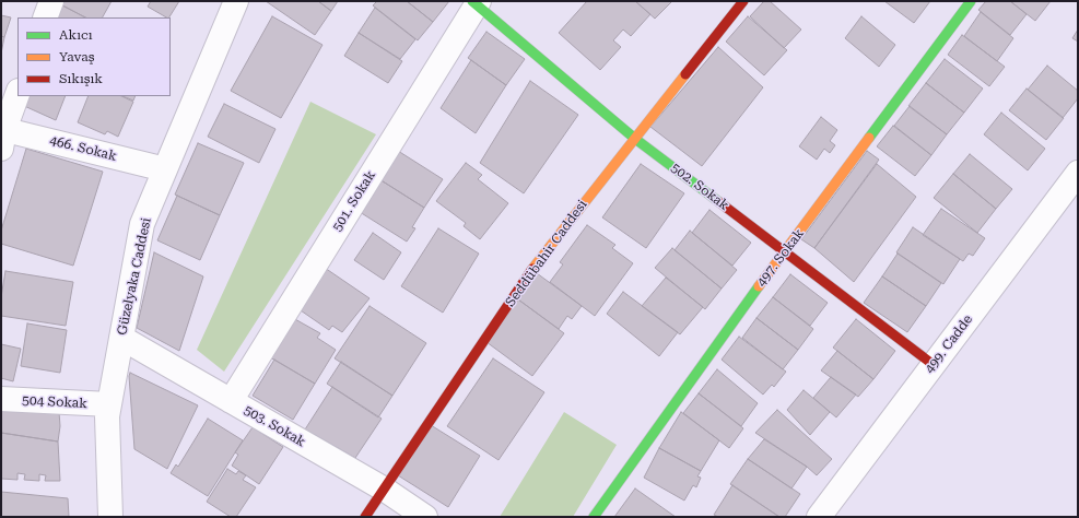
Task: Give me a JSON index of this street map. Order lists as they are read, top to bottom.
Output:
{
  "streets": {
    "street": [
      "466. Sokak",
      "502. Sokak",
      "501. Sokak",
      "Seddübahir Caddesi",
      "497. Sokak",
      "Güzelyaka Caddesi",
      "499. Cadde",
      "504 Sokak",
      "503. Sokak"
    ]
  },
  "crossings": [
    ["466. Sokak", "Güzelyaka Caddesi"],
    ["502. Sokak", "501. Sokak"],
    ["502. Sokak", "Seddübahir Caddesi"],
    ["502. Sokak", "497. Sokak"],
    ["502. Sokak", "499. Cadde"],
    ["501. Sokak", "503. Sokak"],
    ["Seddübahir Caddesi", "503. Sokak"],
    ["Güzelyaka Caddesi", "504 Sokak"],
    ["Güzelyaka Caddesi", "503. Sokak"]
  ],
  "legend": ["Akıcı", "Yavaş", "Sıkışık"]
}
